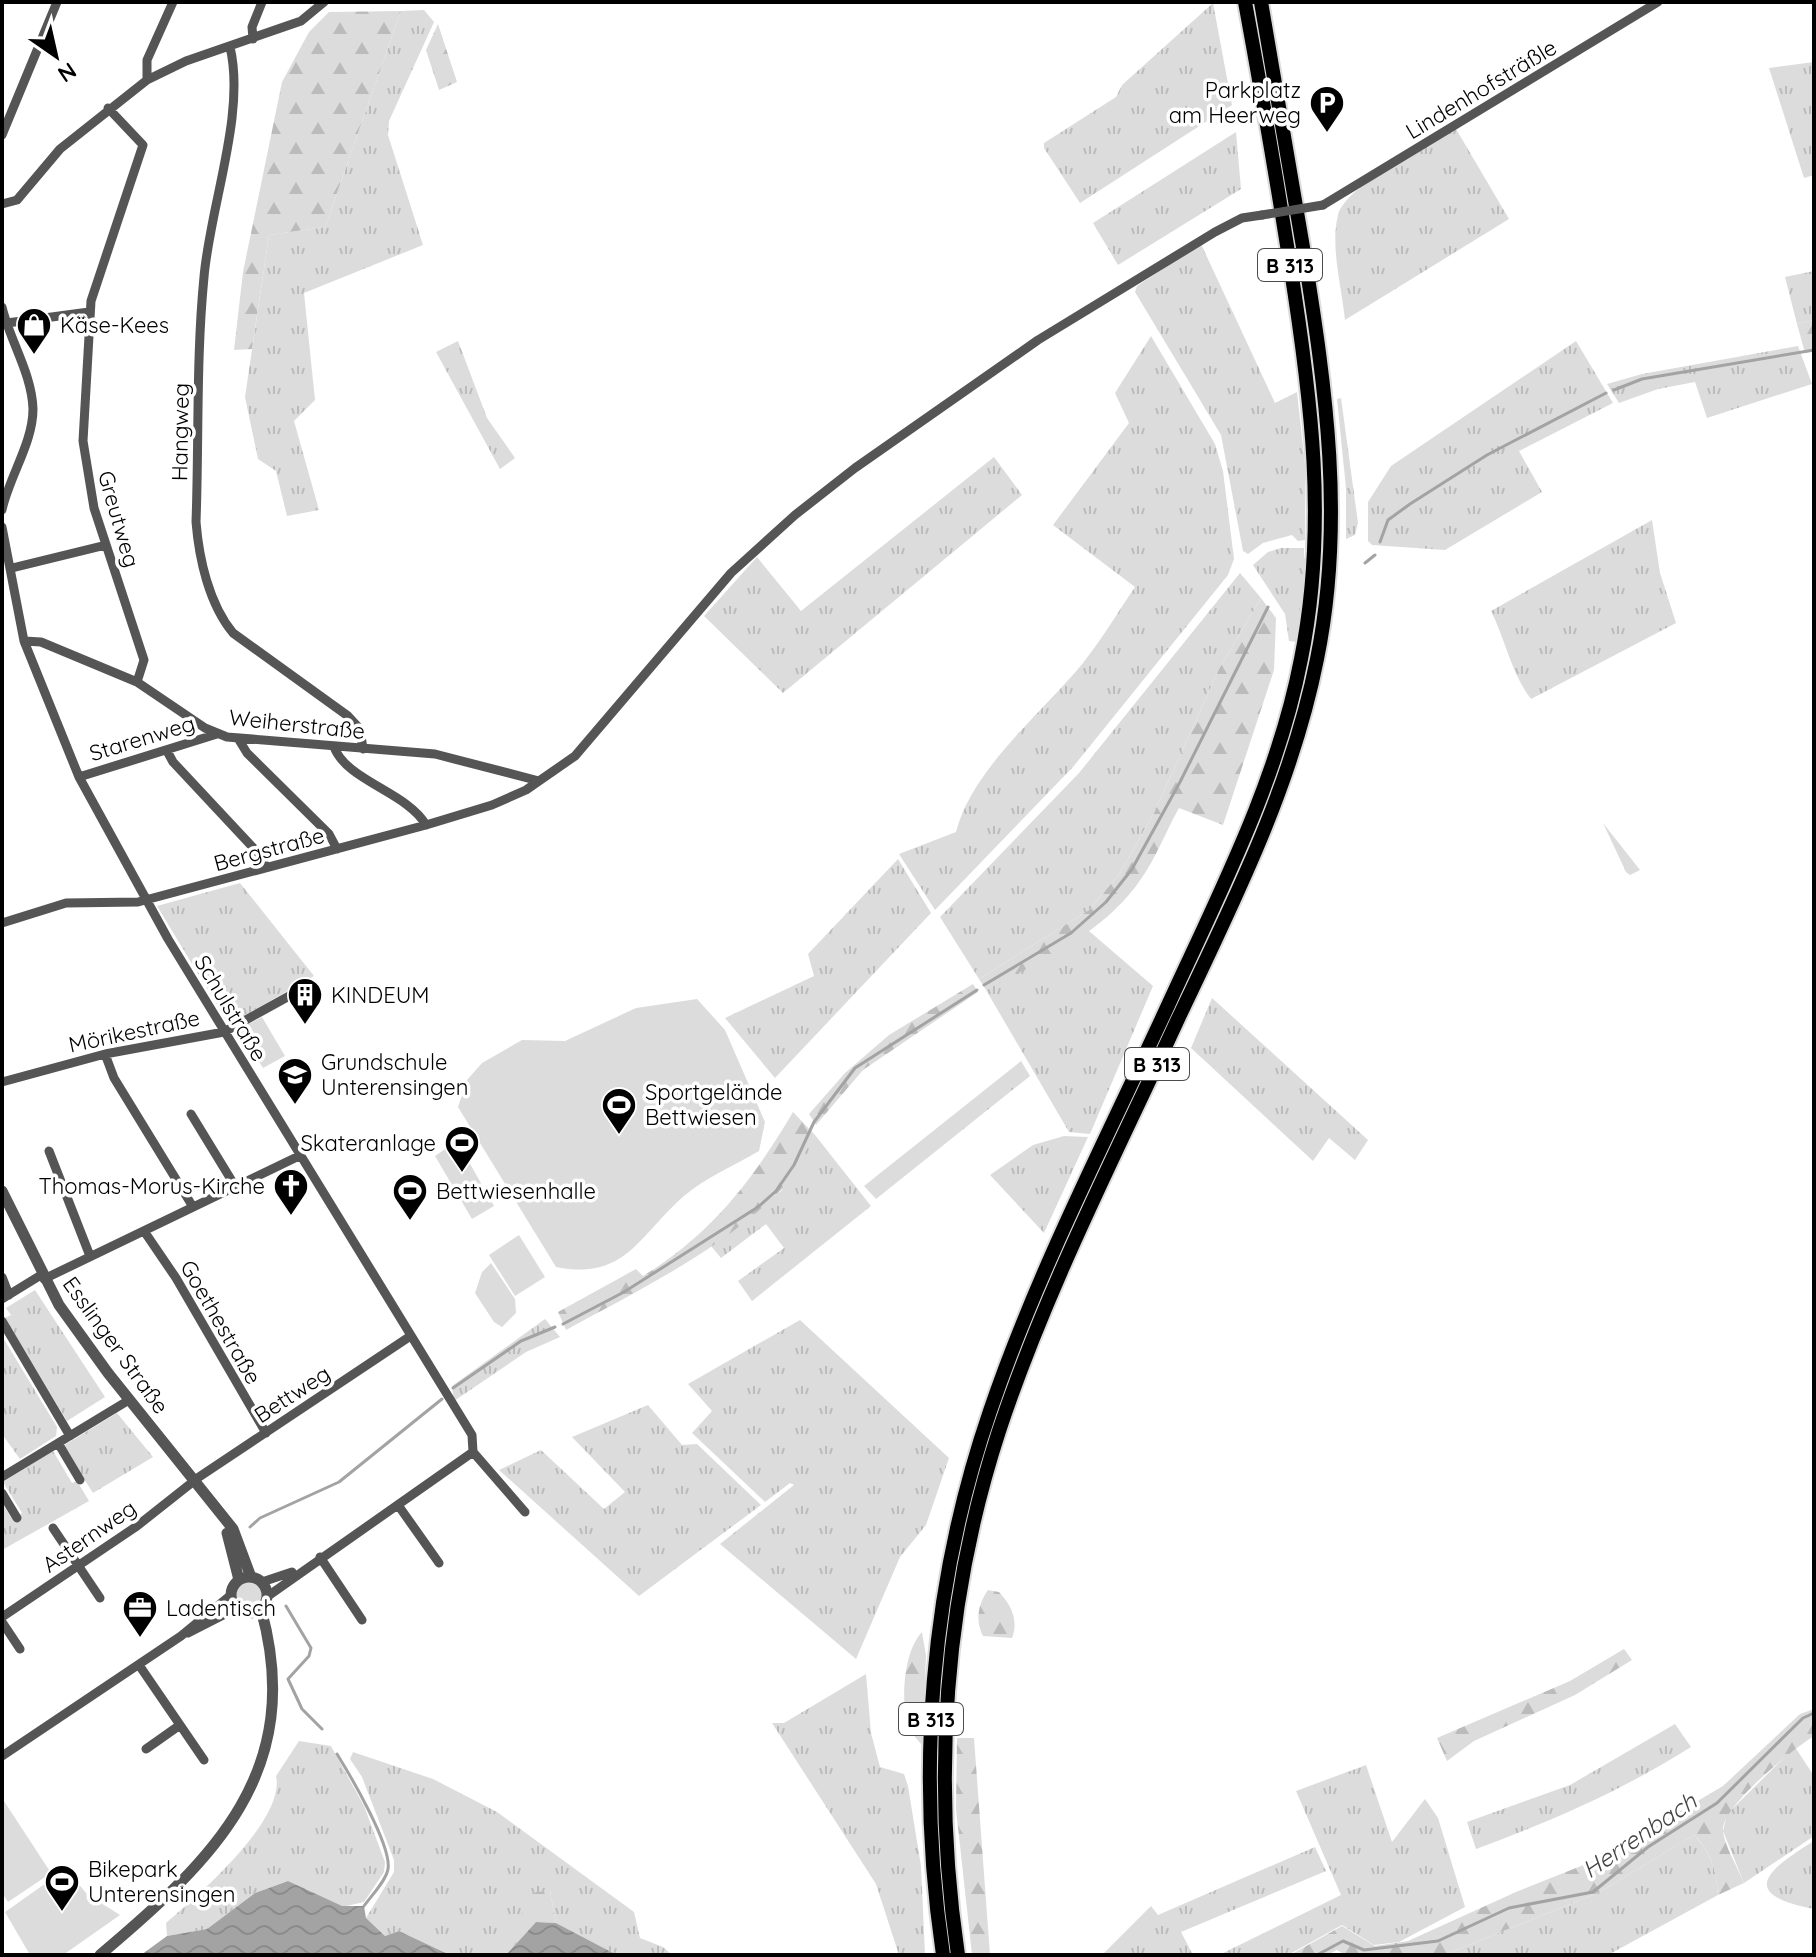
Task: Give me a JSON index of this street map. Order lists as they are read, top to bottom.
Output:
{
  "streets": {
    "highway": ["B 313"],
    "street": [
      "Lindenhofsträßle",
      "Hangweg",
      "Greutweg",
      "Weiherstraße",
      "Starenweg",
      "Bergstraße",
      "Schulstraße",
      "Mörikestraße",
      "Goethestraße",
      "Esslinger Straße",
      "Bettweg",
      "Asternweg"
    ]
  },
  "crossings": [
    ["Lindenhofsträßle", "Bergstraße"],
    ["Hangweg", "Weiherstraße"],
    ["Greutweg", "Weiherstraße"],
    ["Weiherstraße", "Starenweg"],
    ["Weiherstraße", "Bergstraße"],
    ["Weiherstraße", "Schulstraße"],
    ["Starenweg", "Schulstraße"],
    ["Bergstraße", "Schulstraße"],
    ["Schulstraße", "Mörikestraße"],
    ["Schulstraße", "Bettweg"],
    ["Goethestraße", "Bettweg"],
    ["Esslinger Straße", "Bettweg"],
    ["Esslinger Straße", "Asternweg"],
    ["Bettweg", "Asternweg"]
  ],
  "water": ["Herrenbach"],
  "places": {
    "parking": ["Parkplatz am Heerweg"],
    "shop": ["Käse-Kees"],
    "building": ["KINDEUM"],
    "school or university": ["Grundschule Unterensingen"],
    "sports": [
      "Sportgelände Bettwiesen",
      "Skateranlage",
      "Bettwiesenhalle",
      "Bikepark Unterensingen"
    ],
    "church": ["Thomas-Morus-Kirche"],
    "office": ["Ladentisch"]
  },
  "north": "bottom right"
}
